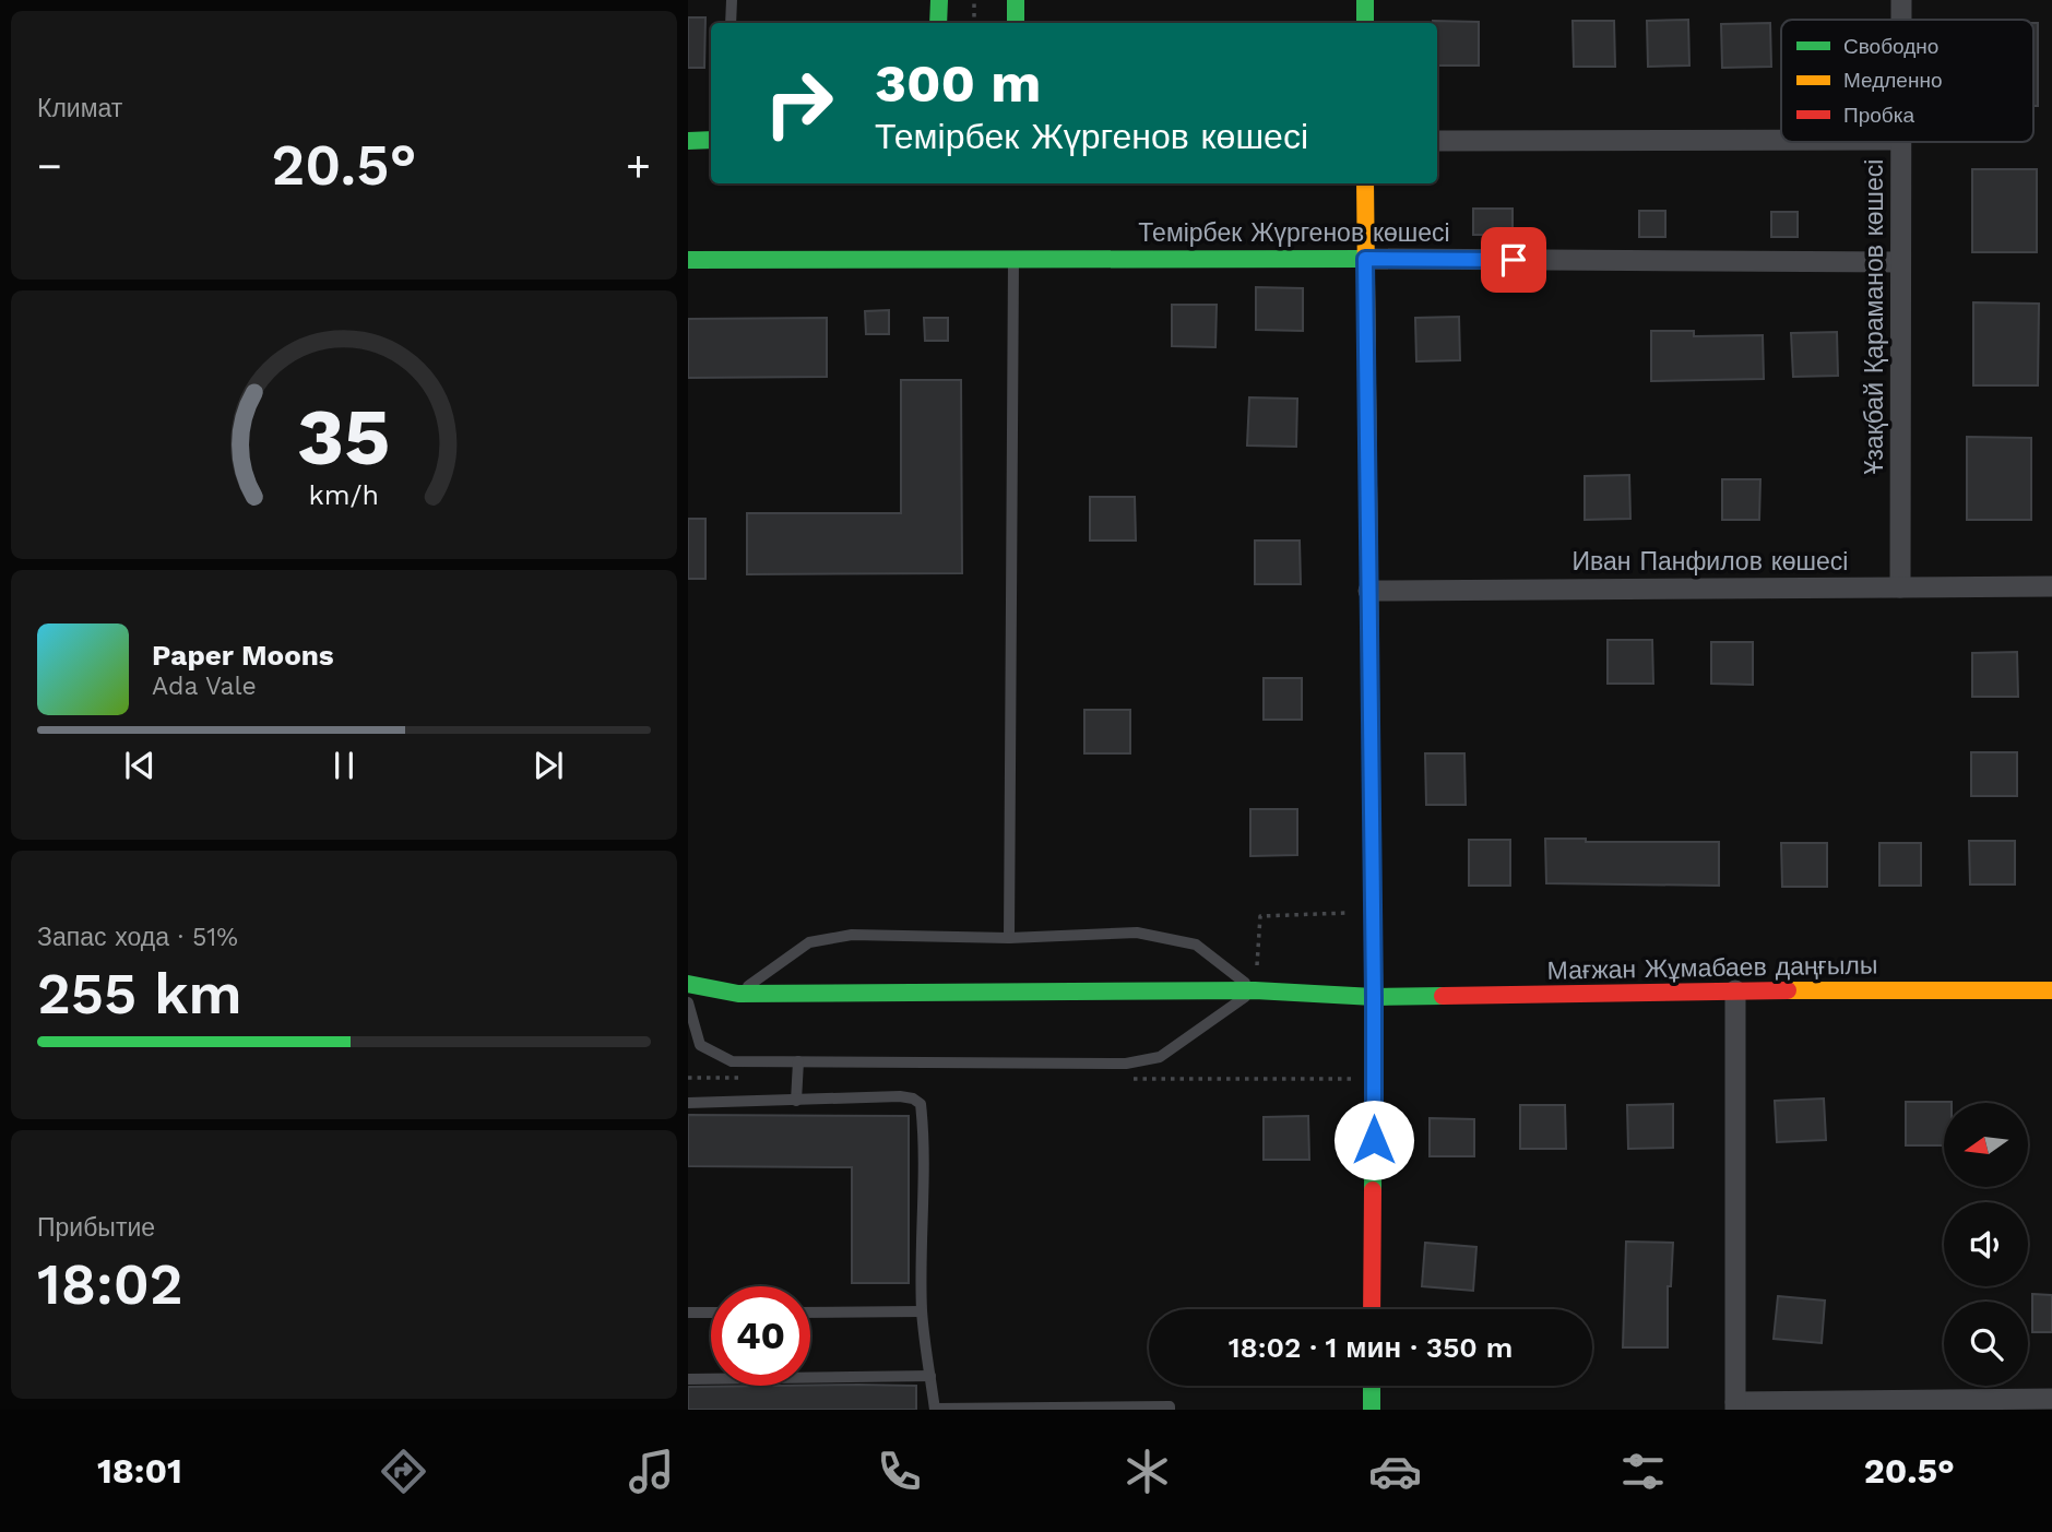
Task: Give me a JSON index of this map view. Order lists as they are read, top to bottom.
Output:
{
  "streets": {
    "street": [
      "Темірбек Жүргенов көшесі",
      "Ұзақбай Қараманов көшесі",
      "Иван Панфилов көшесі",
      "Мағжан Жұмабаев даңғылы"
    ]
  },
  "crossings": [
    ["Темірбек Жүргенов көшесі", "Ұзақбай Қараманов көшесі"],
    ["Ұзақбай Қараманов көшесі", "Иван Панфилов көшесі"]
  ],
  "legend": ["Свободно", "Медленно", "Пробка"],
  "north": "left",
  "page": {
    "tile": [
      "Климат",
      ["Запас хода · 51%", "255 km"],
      ["Прибытие", "18:02"]
    ],
    "turn": ["300 m", "Темірбек Жүргенов көшесі"],
    "heat": ["−", "20.5°", "+"],
    "song": ["Paper Moons", "Ada Vale"],
    "limit": "40",
    "trip": "18:02 · 1 мин · 350 m",
    "tabs": ["18:01", "20.5°"],
    "gauge": ["35", "km/h"]
  }
}
